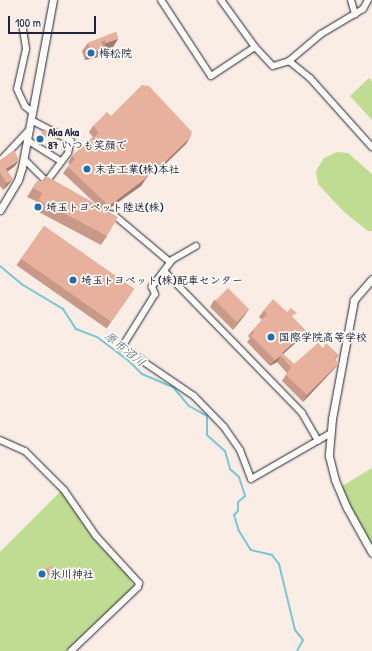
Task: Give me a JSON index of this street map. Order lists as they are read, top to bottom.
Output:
{
  "water": ["原市沼川"],
  "places": [
    "梅松院",
    "Aka Aka 87 いつも笑顔で",
    "末吉工業(株)本社",
    "埼玉トヨペット陸送(株)",
    "埼玉トヨペット(株)配車センター",
    "国際学院高等学校",
    "氷川神社"
  ],
  "scale_bar": "100 m"
}
